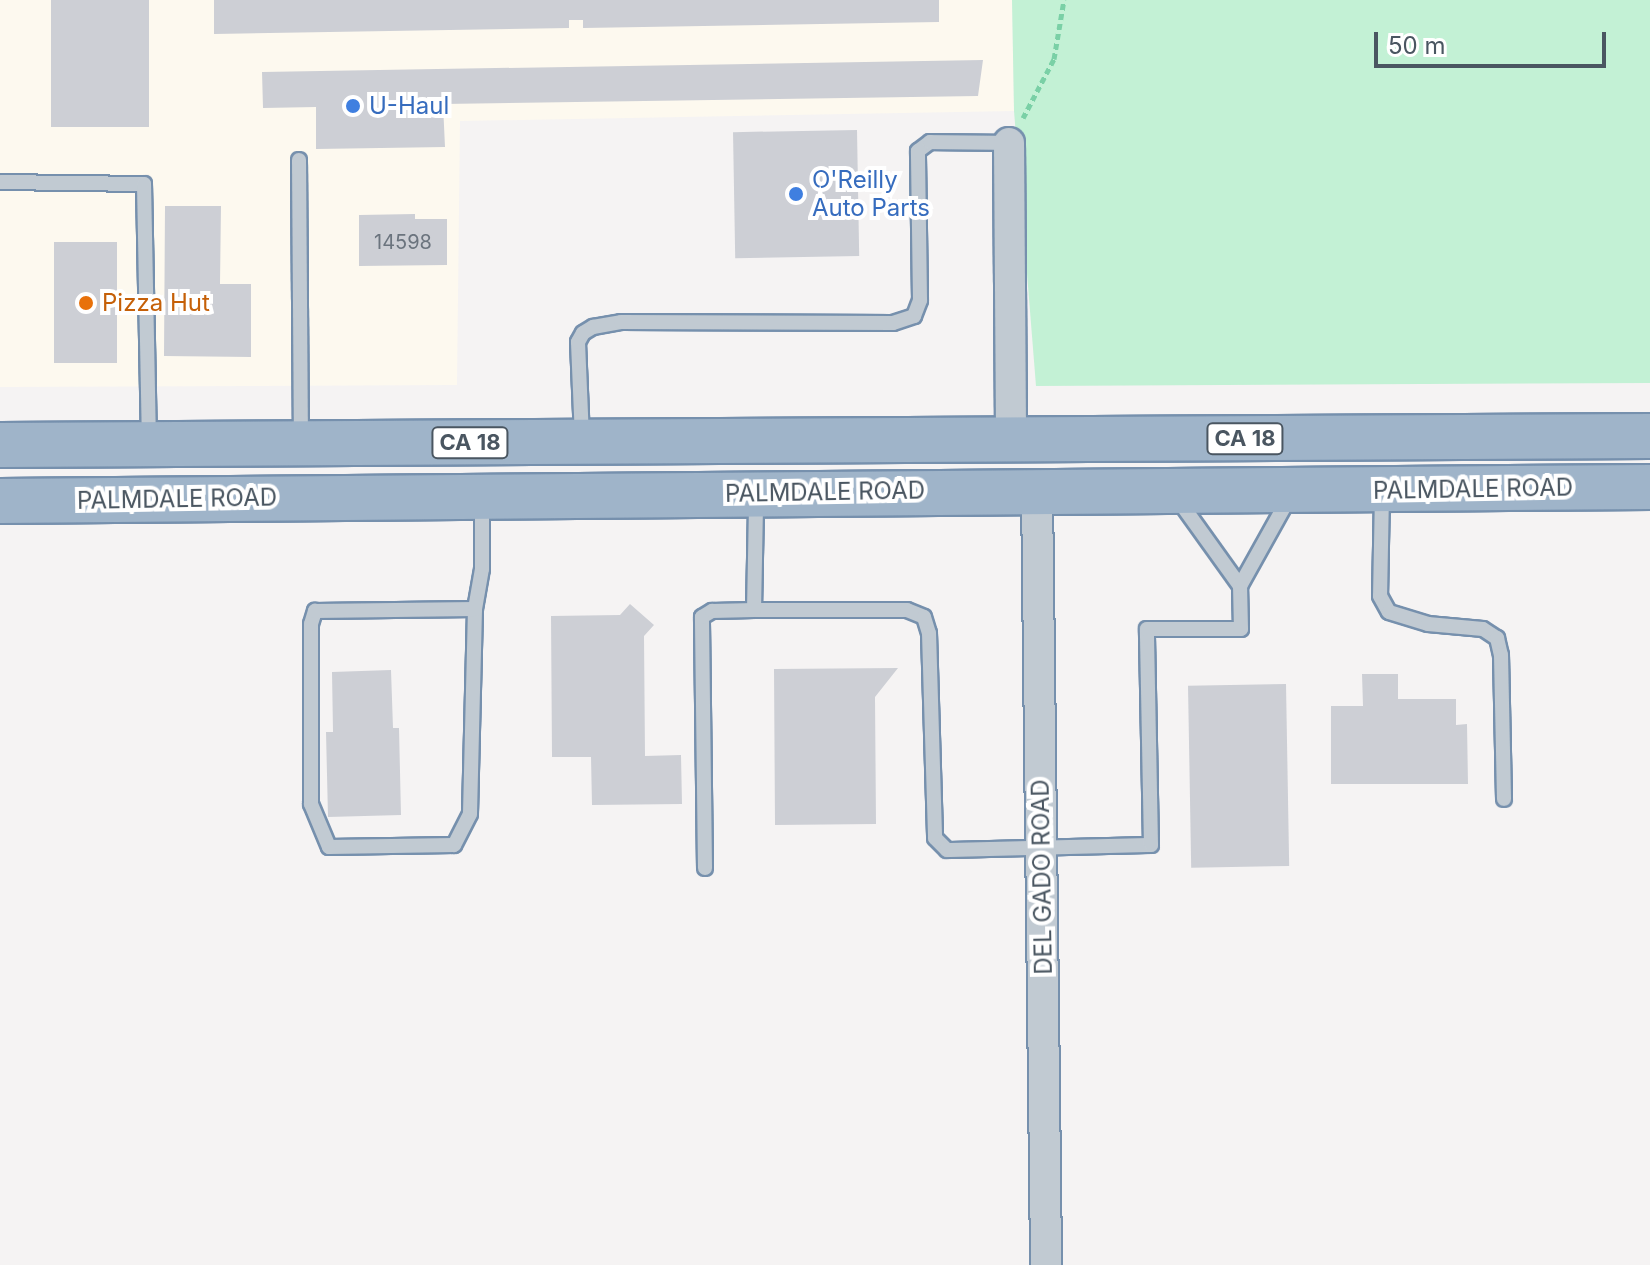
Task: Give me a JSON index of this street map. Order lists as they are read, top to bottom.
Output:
{
  "streets": {
    "highway": ["CA 18", "PALMDALE ROAD"],
    "street": ["DEL GADO ROAD"]
  },
  "crossings": [
    ["PALMDALE ROAD", "DEL GADO ROAD"]
  ],
  "places": ["U-Haul", "O'Reilly Auto Parts", "Pizza Hut"],
  "house_numbers": ["14598"],
  "scale_bar": "50 m"
}
